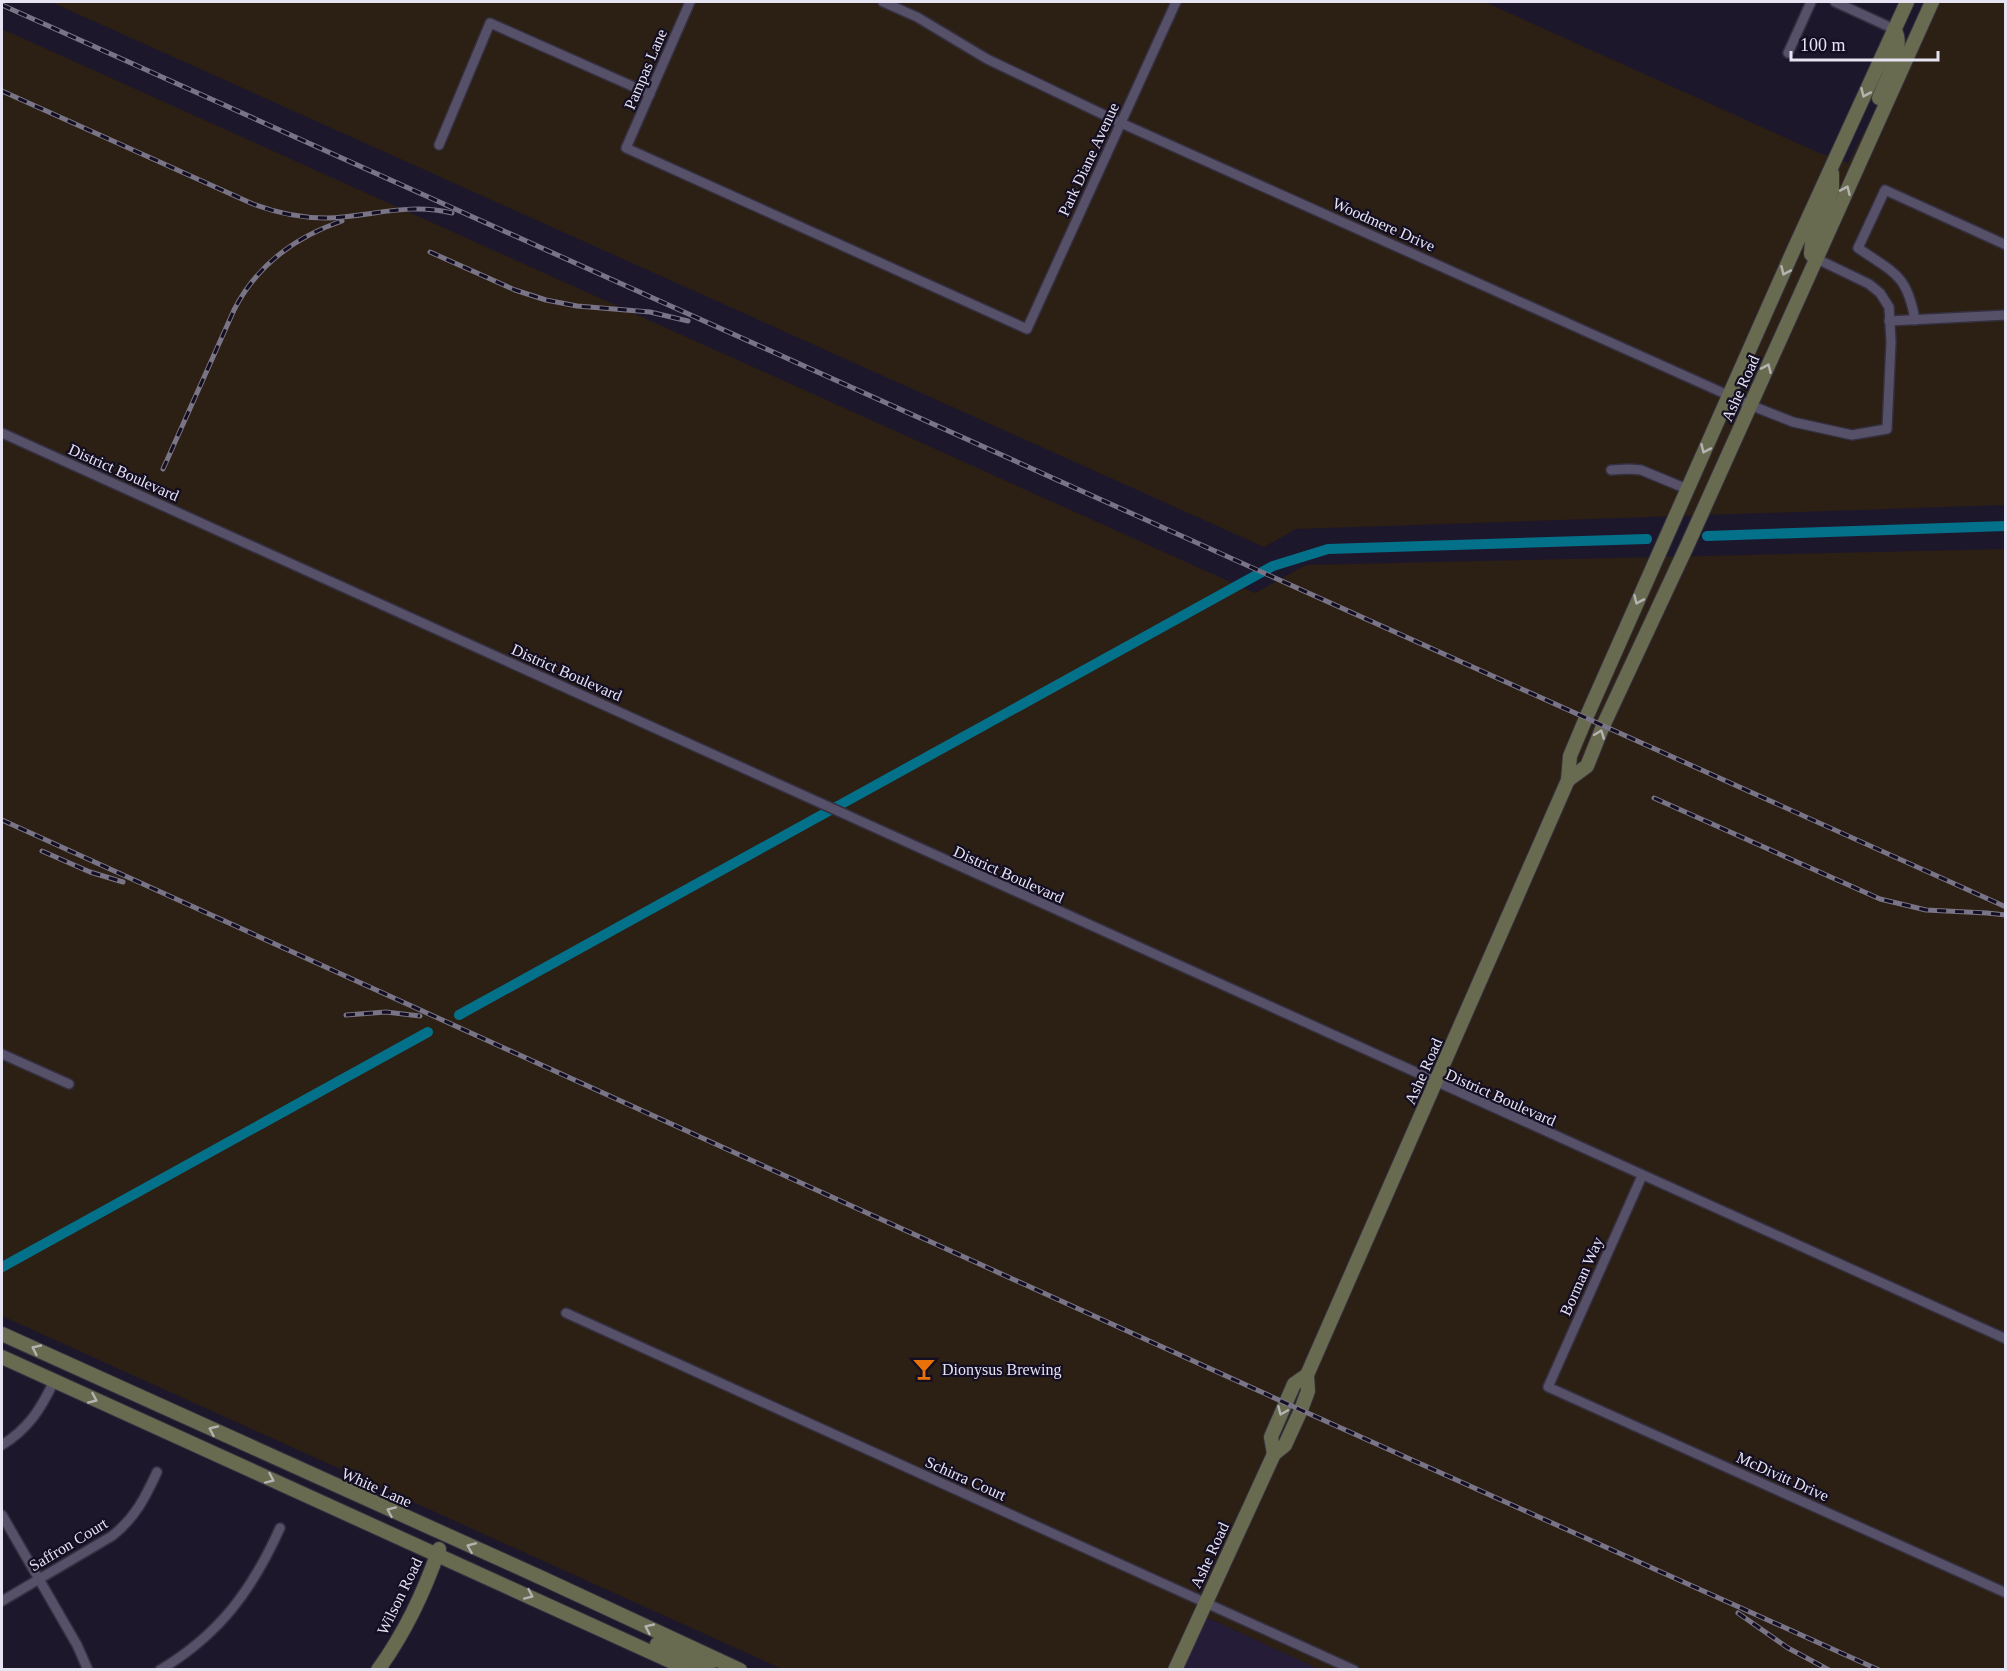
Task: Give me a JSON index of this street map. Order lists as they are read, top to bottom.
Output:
{
  "streets": {
    "street": [
      "Pampas Lane",
      "Park Diane Avenue",
      "Woodmere Drive",
      "Ashe Road",
      "District Boulevard",
      "Borman Way",
      "McDivitt Drive",
      "Schirra Court",
      "White Lane",
      "Saffron Court",
      "Wilson Road"
    ]
  },
  "crossings": [
    ["Pampas Lane", "Park Diane Avenue"],
    ["Park Diane Avenue", "Woodmere Drive"],
    ["Woodmere Drive", "Ashe Road"],
    ["Ashe Road", "District Boulevard"],
    ["Ashe Road", "Schirra Court"],
    ["District Boulevard", "Borman Way"],
    ["Borman Way", "McDivitt Drive"],
    ["White Lane", "Wilson Road"]
  ],
  "places": {
    "bar": ["Dionysus Brewing"]
  },
  "scale_bar": "100 m"
}
